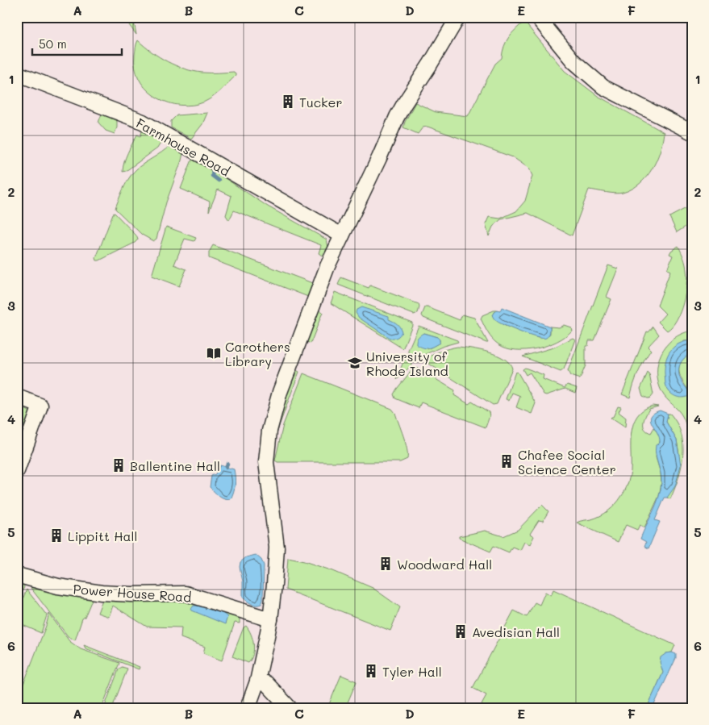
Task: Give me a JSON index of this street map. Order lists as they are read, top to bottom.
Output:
{
  "streets": {
    "street": ["Farmhouse Road", "Power House Road"]
  },
  "places": {
    "building": [
      "Tucker",
      "Chafee Social Science Center",
      "Ballentine Hall",
      "Lippitt Hall",
      "Woodward Hall",
      "Avedisian Hall",
      "Tyler Hall"
    ],
    "library": ["Carothers Library"],
    "school or university": ["University of Rhode Island"]
  },
  "scale_bar": "50 m",
  "grid": {
    "columns": [
      "A",
      "B",
      "C",
      "D",
      "E",
      "F"
    ],
    "rows": [
      "1",
      "2",
      "3",
      "4",
      "5",
      "6"
    ]
  }
}
